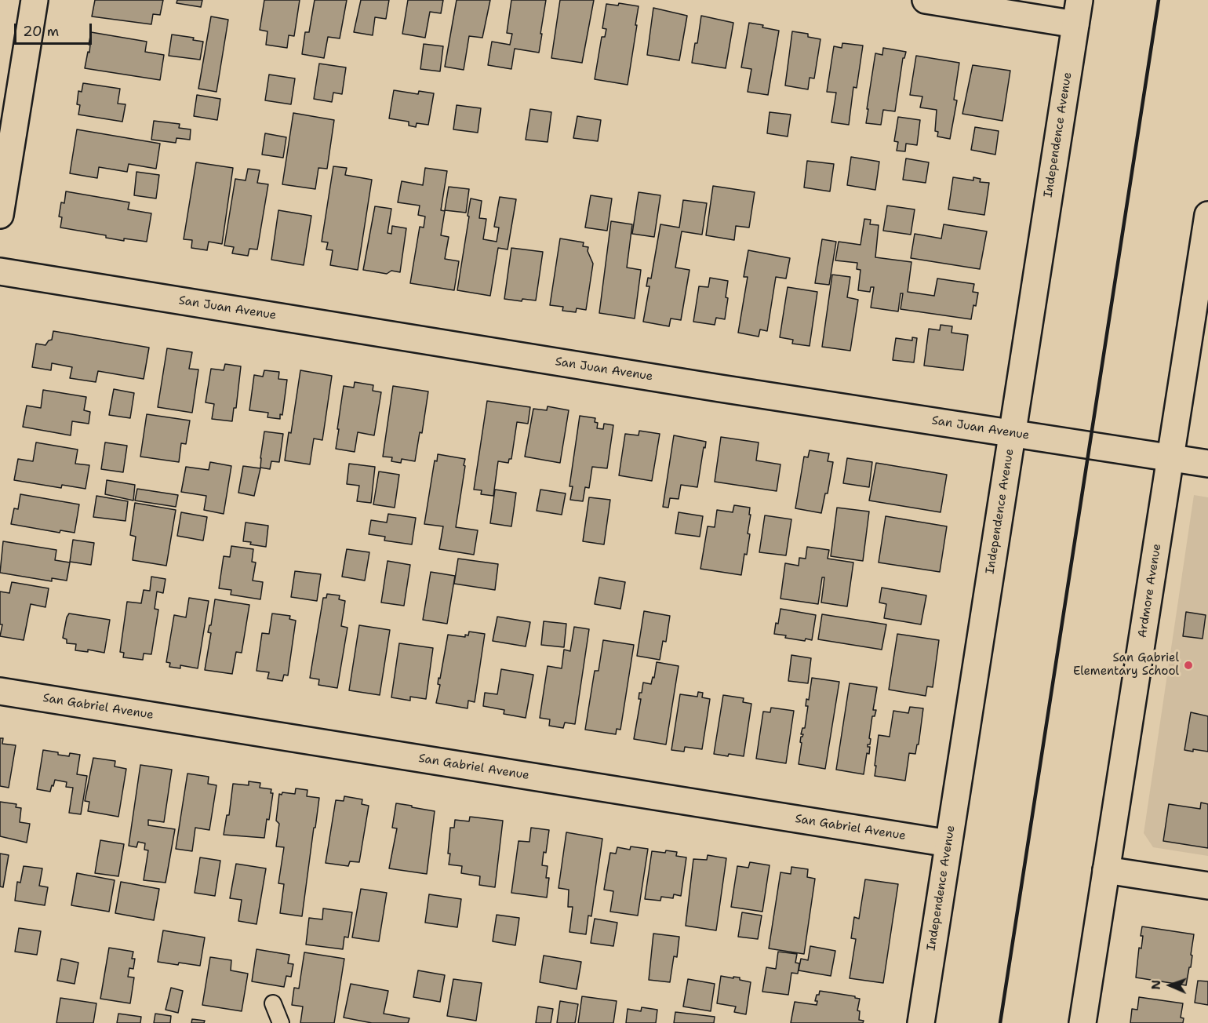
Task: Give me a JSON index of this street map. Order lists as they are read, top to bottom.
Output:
{
  "streets": {
    "street": [
      "Independence Avenue",
      "San Juan Avenue",
      "Ardmore Avenue",
      "San Gabriel Avenue"
    ]
  },
  "crossings": [
    ["Independence Avenue", "San Juan Avenue"],
    ["Independence Avenue", "San Gabriel Avenue"],
    ["San Juan Avenue", "Ardmore Avenue"]
  ],
  "places": ["San Gabriel Elementary School"],
  "scale_bar": "20 m",
  "north": "left"
}
